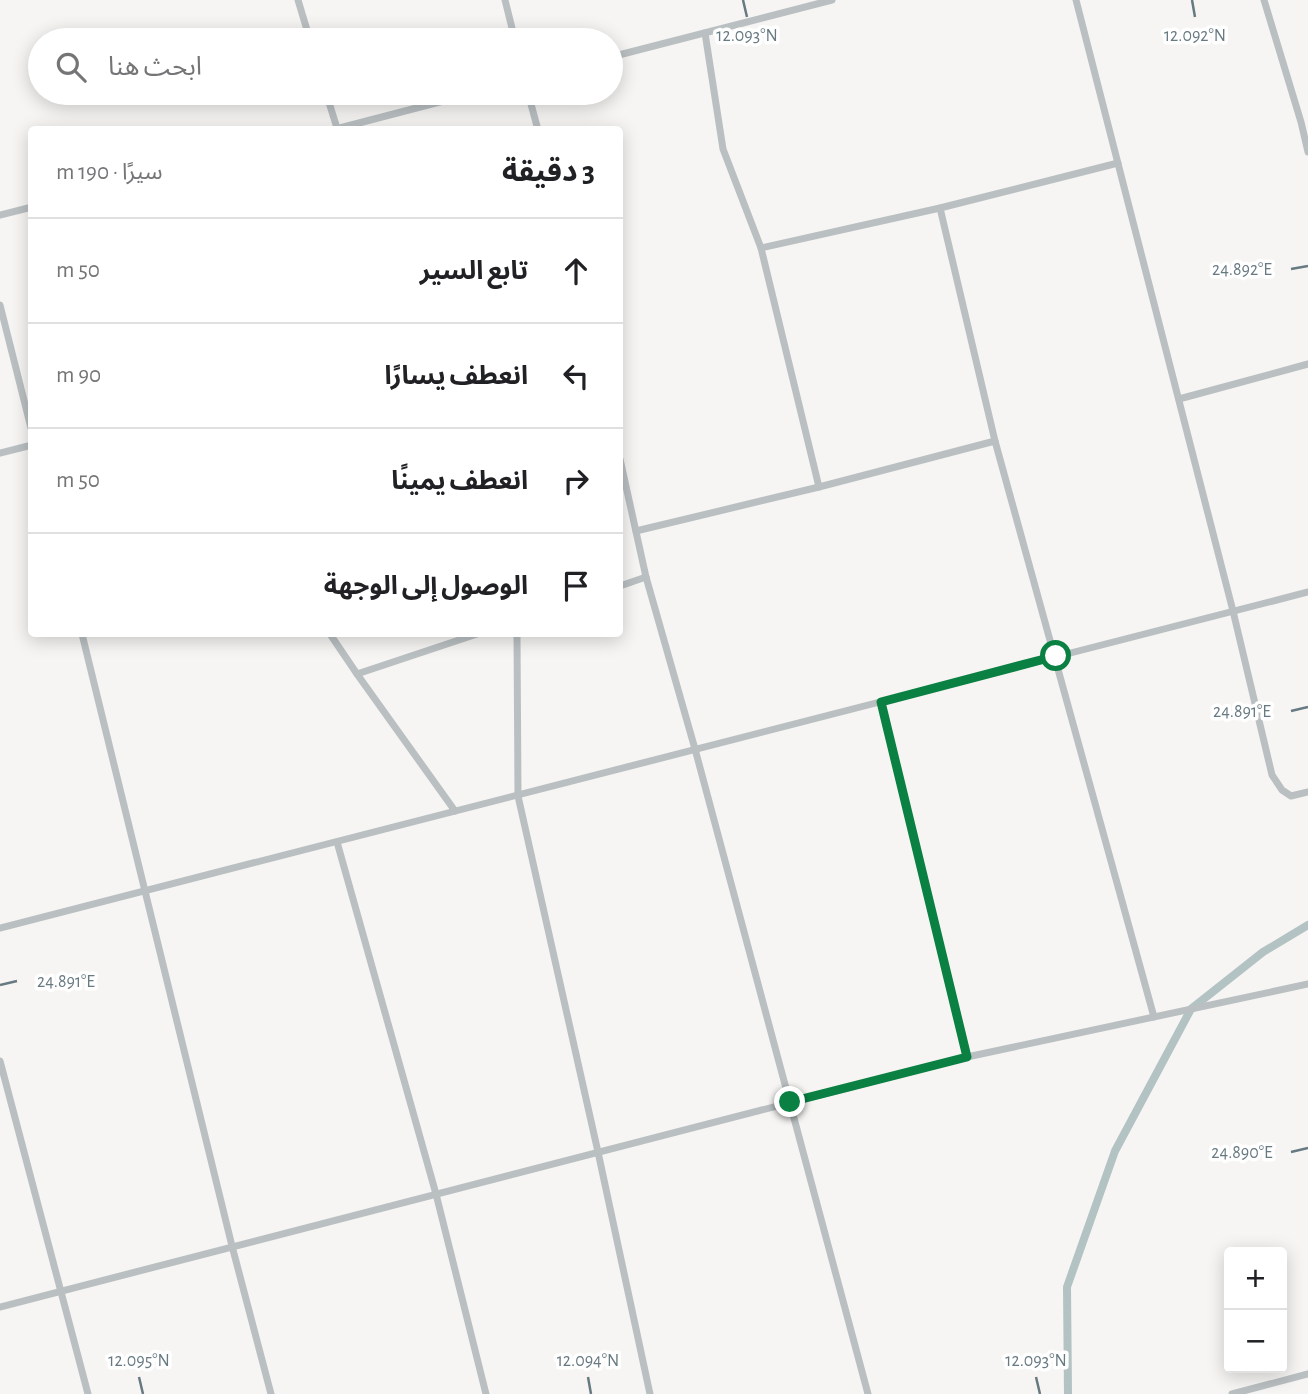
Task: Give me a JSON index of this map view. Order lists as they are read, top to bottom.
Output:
{
  "page": {
    "search": "ابحث هنا",
    "heading": ["3 دقيقة", "سيرًا · 190 m"],
    "list": [
      ["تابع السير", "50 m"],
      ["انعطف يسارًا", "90 m"],
      ["انعطف يمينًا", "50 m"],
      "الوصول إلى الوجهة"
    ],
    "map_buttons": ["+", "−"]
  },
  "coordinates": [
    "12.093°N",
    "12.092°N",
    "24.892°E",
    "24.891°E",
    "24.890°E",
    "12.095°N",
    "12.094°N"
  ]
}
